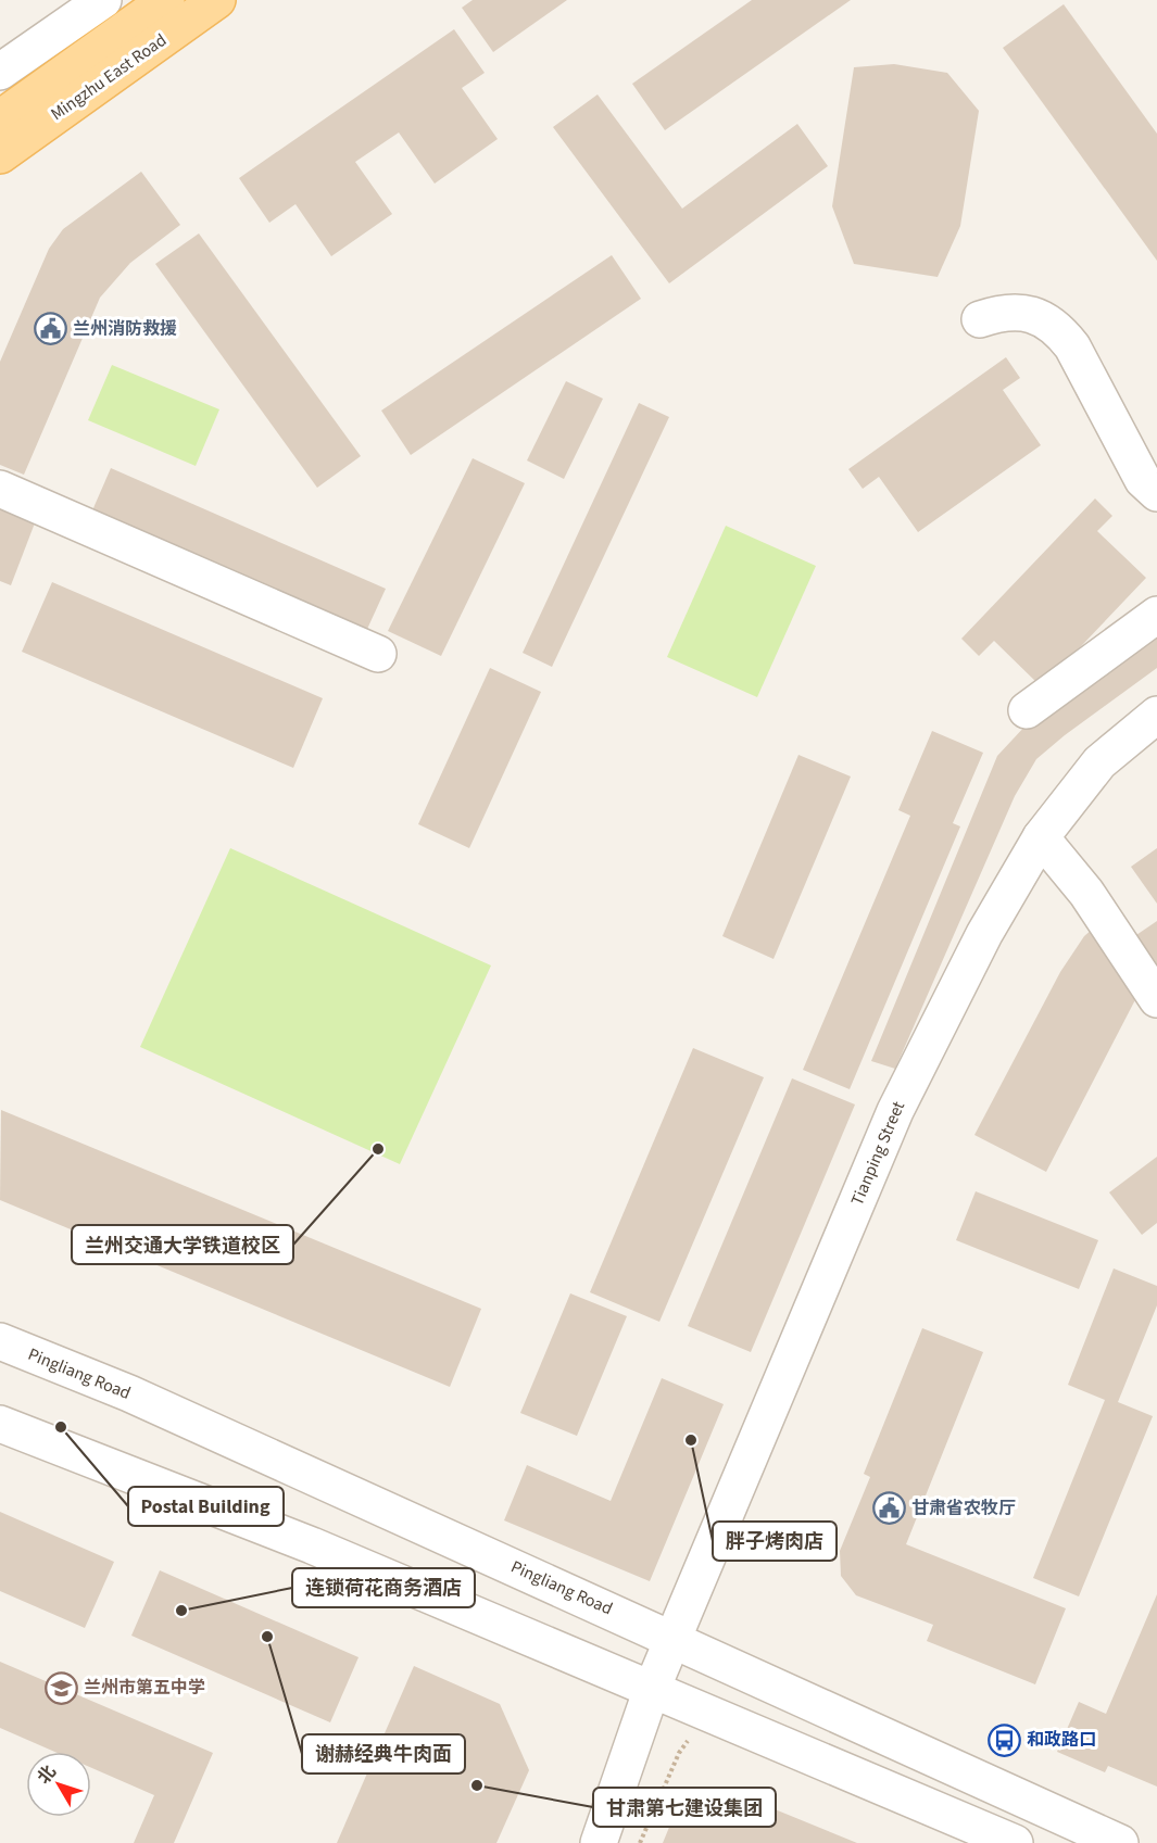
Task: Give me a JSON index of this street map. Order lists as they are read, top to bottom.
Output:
{
  "streets": {
    "main road": ["Mingzhu East Road"],
    "street": ["Tianping Street", "Pingliang Road"]
  },
  "crossings": [
    ["Tianping Street", "Pingliang Road"]
  ],
  "places": {
    "public building": ["兰州消防救援", "甘肃省农牧厅"],
    "other": [
      "兰州交通大学铁道校区",
      "Postal Building",
      "胖子烤肉店",
      "连锁荷花商务酒店",
      "谢赫经典牛肉面",
      "甘肃第七建设集团"
    ],
    "school or university": ["兰州市第五中学"],
    "bus stop": ["和政路口"]
  },
  "north": "top left"
}
